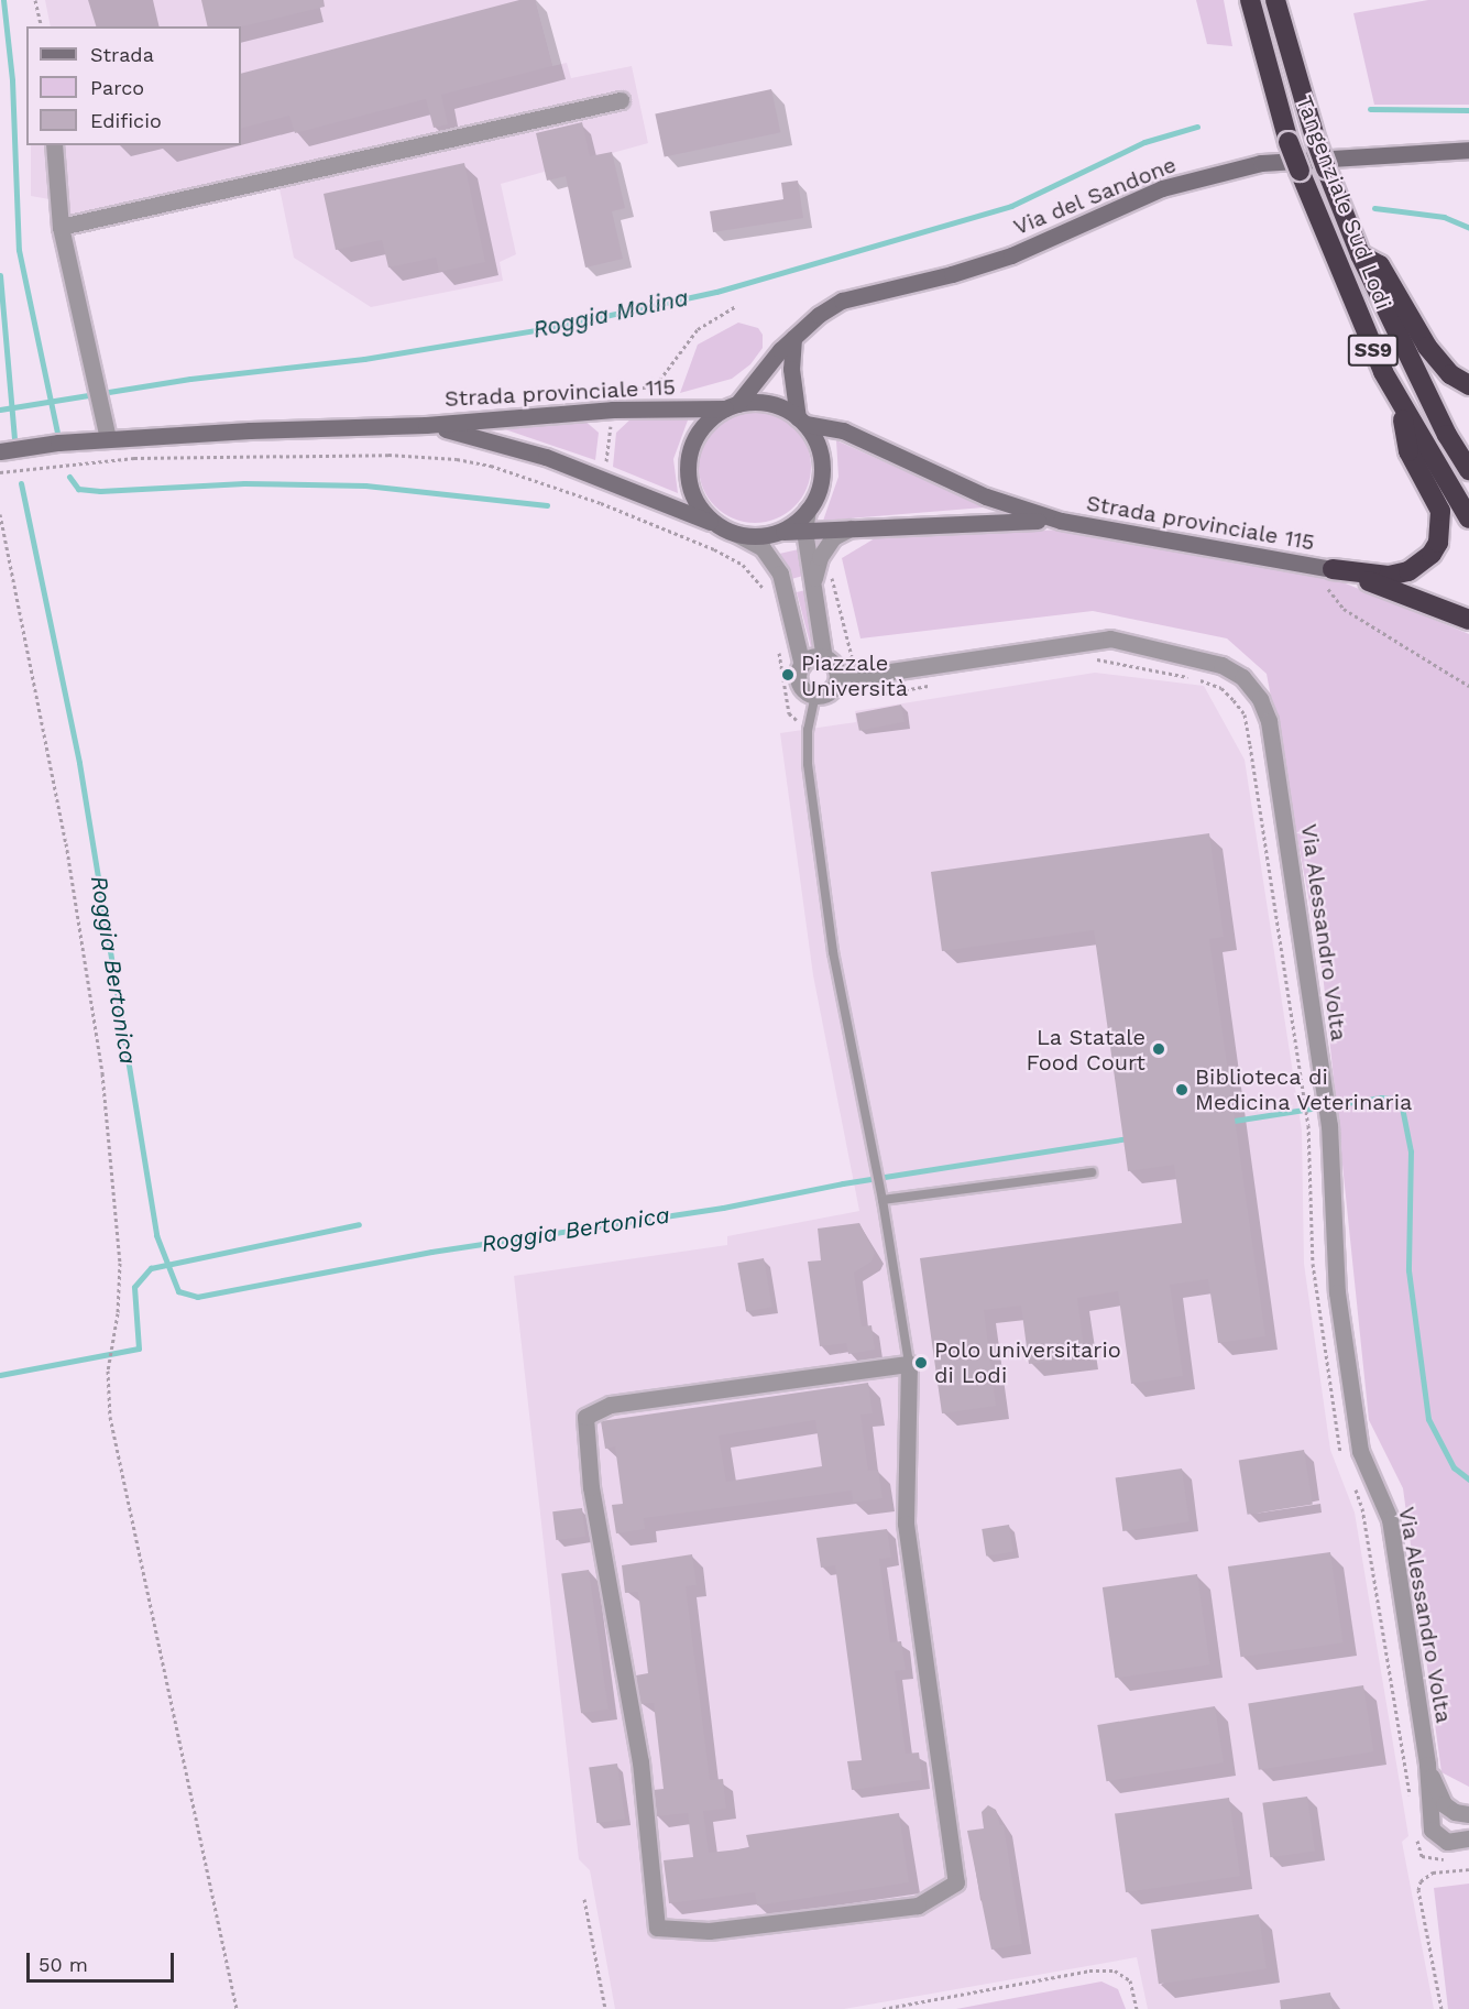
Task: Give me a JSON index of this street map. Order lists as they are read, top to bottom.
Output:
{
  "streets": {
    "highway": ["Tangenziale Sud Lodi", "SS9"],
    "main road": ["Via del Sandone", "Strada provinciale 115"],
    "street": ["Via Alessandro Volta"]
  },
  "crossings": [
    ["Via del Sandone", "Strada provinciale 115"]
  ],
  "water": ["Roggia Molina", "Roggia Bertonica"],
  "places": [
    "Piazzale Università",
    "La Statale Food Court",
    "Biblioteca di Medicina Veterinaria",
    "Polo universitario di Lodi"
  ],
  "legend": ["Strada", "Parco", "Edificio"],
  "scale_bar": "50 m"
}
